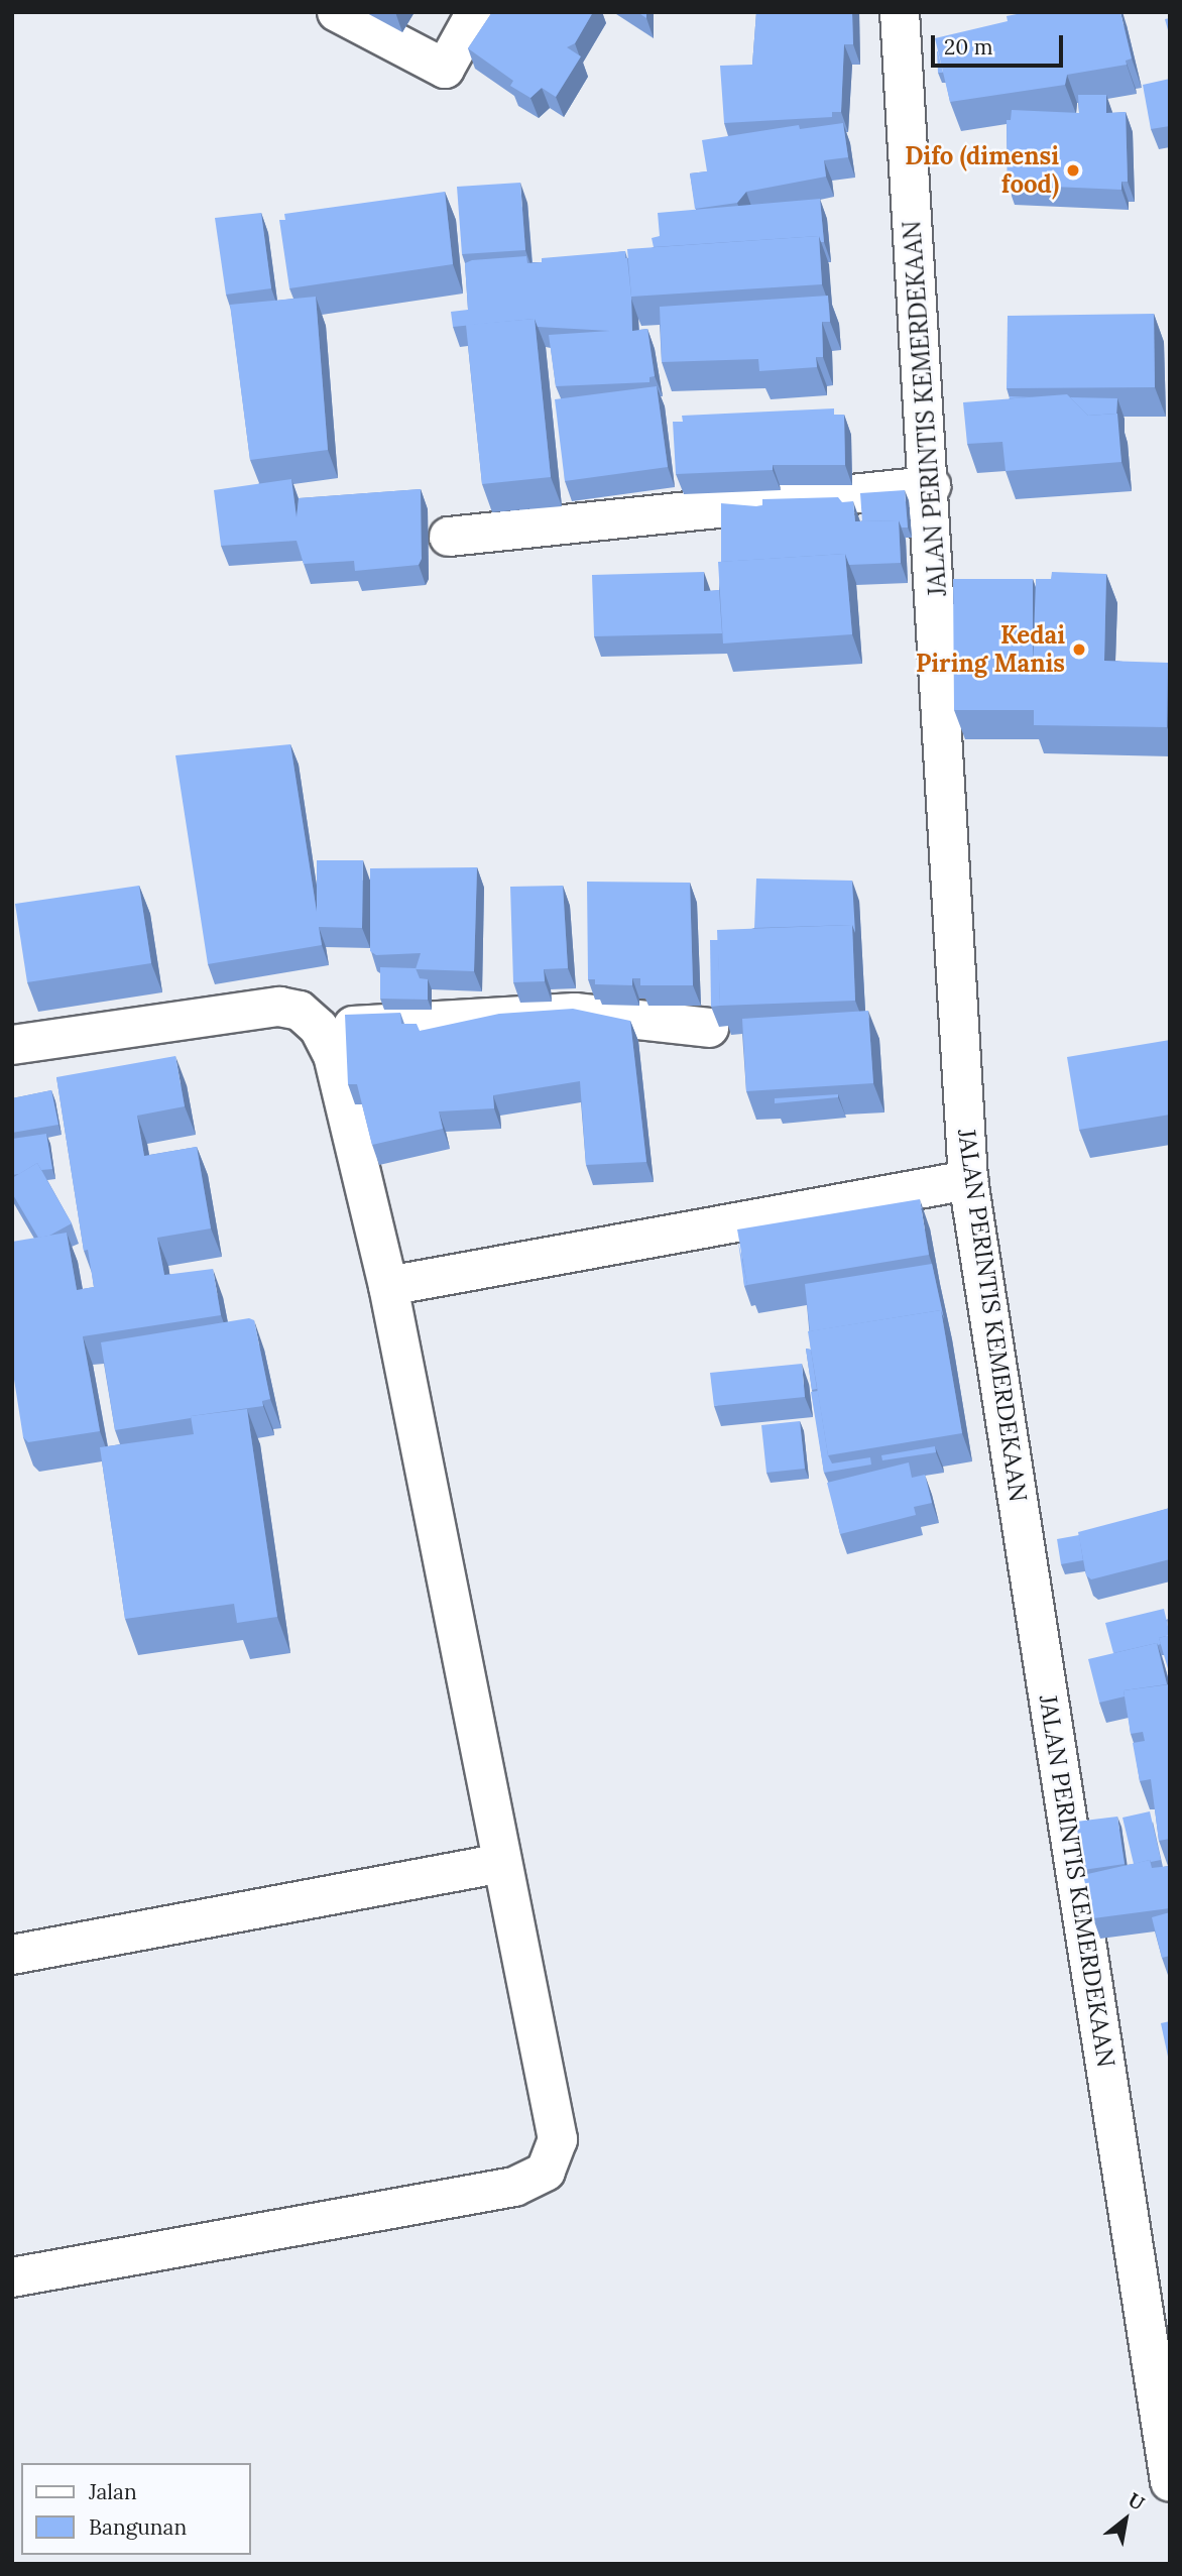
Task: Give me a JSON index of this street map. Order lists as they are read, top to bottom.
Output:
{
  "streets": {
    "street": ["JALAN PERINTIS KEMERDEKAAN"]
  },
  "places": ["Difo (dimensi food)", "Kedai Piring Manis"],
  "legend": ["Jalan", "Bangunan"],
  "scale_bar": "20 m",
  "north": "top right"
}
